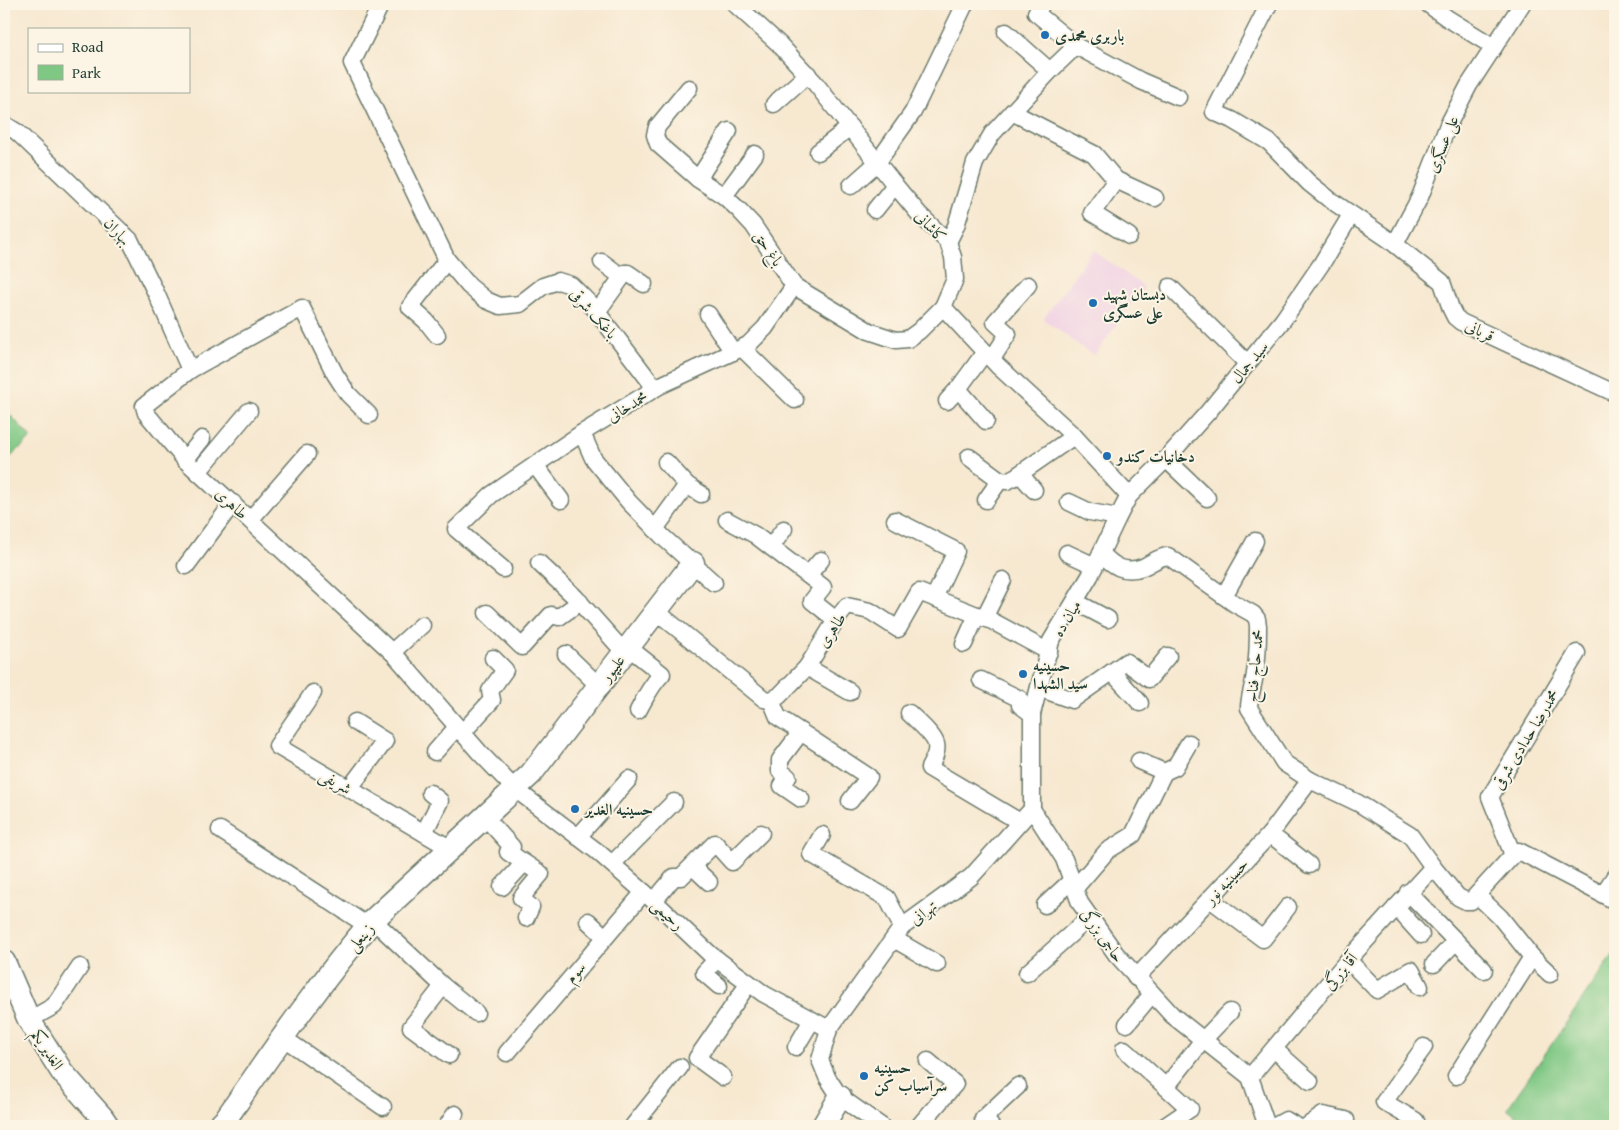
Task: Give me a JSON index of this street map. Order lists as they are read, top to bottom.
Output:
{
  "streets": {
    "street": [
      "علی عسگری",
      "کاشانی",
      "بهاران",
      "باغ حق",
      "باغک شرقی",
      "قربانی",
      "سید جمال",
      "محمدخانی",
      "طاهری",
      "میان ده",
      "محمد حاج فناح",
      "علیپور",
      "محمدرضا حدادی شرقی",
      "شریفی",
      "حسینیه نور",
      "تهرانی",
      "رحیمی",
      "حاجی بزرگی",
      "زینعلی",
      "آقا بزرگی",
      "سوم",
      "الغدیر یکم"
    ]
  },
  "crossings": [
    ["علی عسگری", "قربانی"],
    ["کاشانی", "باغ حق"],
    ["بهاران", "طاهری"],
    ["باغ حق", "محمدخانی"],
    ["باغک شرقی", "محمدخانی"],
    ["قربانی", "سید جمال"],
    ["سید جمال", "میان ده"],
    ["طاهری", "میان ده"],
    ["طاهری", "علیپور"],
    ["طاهری", "رحیمی"],
    ["طاهری", "زینعلی"],
    ["میان ده", "محمد حاج فناح"],
    ["میان ده", "تهرانی"],
    ["میان ده", "حاجی بزرگی"],
    ["محمد حاج فناح", "حسینیه نور"],
    ["محمد حاج فناح", "آقا بزرگی"],
    ["علیپور", "رحیمی"],
    ["علیپور", "زینعلی"],
    ["شریفی", "زینعلی"],
    ["حسینیه نور", "حاجی بزرگی"],
    ["تهرانی", "رحیمی"],
    ["تهرانی", "حاجی بزرگی"],
    ["رحیمی", "زینعلی"],
    ["رحیمی", "سوم"],
    ["حاجی بزرگی", "آقا بزرگی"]
  ],
  "places": [
    "باربری محمدی",
    "دبستان شهید علی عسگری",
    "دخانیات کندو",
    "حسینیه سید الشهدا",
    "حسینیه الغدیر",
    "حسینیه سرآسیاب کن"
  ],
  "legend": ["Road", "Park"]
}
